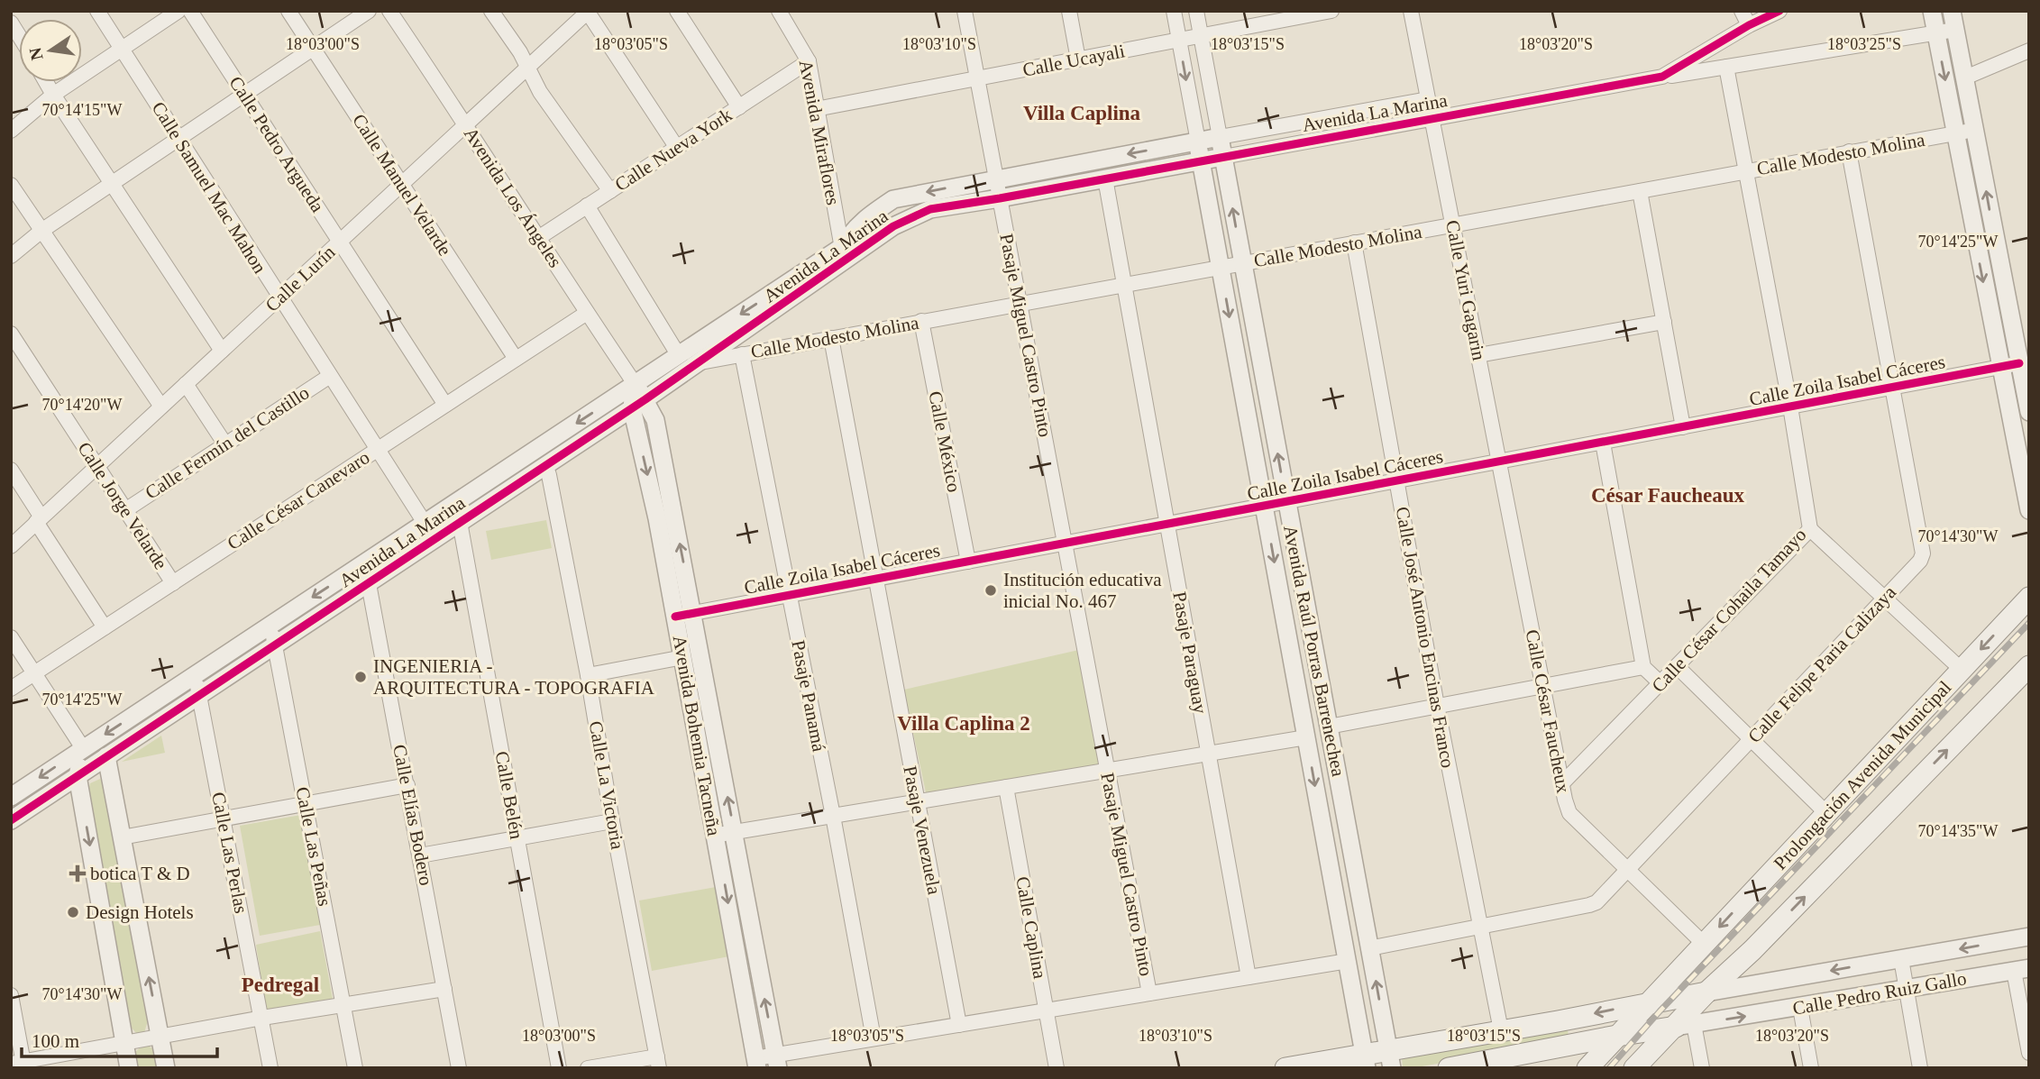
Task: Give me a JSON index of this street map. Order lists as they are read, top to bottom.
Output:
{
  "streets": {
    "main road": ["Prolongación Avenida Municipal", "Calle Pedro Ruiz Gallo"],
    "street": [
      "Calle Ucayali",
      "Avenida La Marina",
      "Avenida Miraflores",
      "Calle Pedro Argueda",
      "Calle Nueva York",
      "Calle Modesto Molina",
      "Calle Manuel Velarde",
      "Calle Samuel Mac Mahon",
      "Avenida Los Ángeles",
      "Calle Lurín",
      "Calle Yuri Gagarin",
      "Pasaje Miguel Castro Pinto",
      "Calle Zoila Isabel Cáceres",
      "Calle México",
      "Calle Fermín del Castillo",
      "Calle César Canevaro",
      "Calle Jorge Velarde",
      "Calle César Cohaila Tamayo",
      "Calle José Antonio Encinas Franco",
      "Avenida Raúl Porras Barrenechea",
      "Pasaje Paraguay",
      "Calle Felipe Paria Calizaya",
      "Pasaje Panamá",
      "Calle César Faucheux",
      "Avenida Bohemia Tacneña",
      "Calle La Victoria",
      "Calle Belén",
      "Calle Elías Bodero",
      "Pasaje Venezuela",
      "Calle Las Peñas",
      "Calle Las Perlas",
      "Calle Caplina"
    ]
  },
  "crossings": [
    ["Calle Ucayali", "Avenida Miraflores"],
    ["Calle Ucayali", "Pasaje Miguel Castro Pinto"],
    ["Calle Ucayali", "Avenida Raúl Porras Barrenechea"],
    ["Avenida La Marina", "Avenida Miraflores"],
    ["Avenida La Marina", "Calle Modesto Molina"],
    ["Avenida La Marina", "Calle Samuel Mac Mahon"],
    ["Avenida La Marina", "Avenida Los Ángeles"],
    ["Avenida La Marina", "Calle Yuri Gagarin"],
    ["Avenida La Marina", "Pasaje Miguel Castro Pinto"],
    ["Avenida La Marina", "Avenida Raúl Porras Barrenechea"],
    ["Avenida La Marina", "Pasaje Paraguay"],
    ["Avenida La Marina", "Avenida Bohemia Tacneña"],
    ["Avenida La Marina", "Calle La Victoria"],
    ["Avenida La Marina", "Calle Belén"],
    ["Avenida La Marina", "Calle Elías Bodero"],
    ["Avenida La Marina", "Calle Las Peñas"],
    ["Avenida La Marina", "Calle Las Perlas"],
    ["Avenida Miraflores", "Calle Nueva York"],
    ["Calle Pedro Argueda", "Calle Lurín"],
    ["Calle Pedro Argueda", "Calle César Canevaro"],
    ["Calle Nueva York", "Avenida Los Ángeles"],
    ["Calle Modesto Molina", "Calle Yuri Gagarin"],
    ["Calle Modesto Molina", "Pasaje Miguel Castro Pinto"],
    ["Calle Modesto Molina", "Calle México"],
    ["Calle Modesto Molina", "Calle César Cohaila Tamayo"],
    ["Calle Modesto Molina", "Calle José Antonio Encinas Franco"],
    ["Calle Modesto Molina", "Avenida Raúl Porras Barrenechea"],
    ["Calle Modesto Molina", "Pasaje Paraguay"],
    ["Calle Modesto Molina", "Calle Felipe Paria Calizaya"],
    ["Calle Modesto Molina", "Pasaje Panamá"],
    ["Calle Modesto Molina", "Pasaje Venezuela"],
    ["Calle Manuel Velarde", "Calle Lurín"],
    ["Calle Manuel Velarde", "Calle César Canevaro"],
    ["Calle Samuel Mac Mahon", "Calle Lurín"],
    ["Calle Samuel Mac Mahon", "Calle Fermín del Castillo"],
    ["Calle Samuel Mac Mahon", "Calle César Canevaro"],
    ["Avenida Los Ángeles", "Calle Lurín"],
    ["Avenida Los Ángeles", "Calle César Canevaro"],
    ["Avenida Los Ángeles", "Avenida Bohemia Tacneña"],
    ["Calle Lurín", "Calle Jorge Velarde"],
    ["Calle Yuri Gagarin", "Calle Zoila Isabel Cáceres"],
    ["Calle Yuri Gagarin", "Calle César Faucheux"],
    ["Pasaje Miguel Castro Pinto", "Calle Zoila Isabel Cáceres"],
    ["Calle Zoila Isabel Cáceres", "Calle México"],
    ["Calle Zoila Isabel Cáceres", "Calle César Cohaila Tamayo"],
    ["Calle Zoila Isabel Cáceres", "Calle José Antonio Encinas Franco"],
    ["Calle Zoila Isabel Cáceres", "Avenida Raúl Porras Barrenechea"],
    ["Calle Zoila Isabel Cáceres", "Pasaje Paraguay"],
    ["Calle Zoila Isabel Cáceres", "Calle Felipe Paria Calizaya"],
    ["Calle Zoila Isabel Cáceres", "Pasaje Panamá"],
    ["Calle Zoila Isabel Cáceres", "Calle César Faucheux"],
    ["Calle Zoila Isabel Cáceres", "Avenida Bohemia Tacneña"],
    ["Calle Zoila Isabel Cáceres", "Pasaje Venezuela"],
    ["Calle Fermín del Castillo", "Calle Jorge Velarde"],
    ["Calle César Canevaro", "Calle Jorge Velarde"],
    ["Calle César Cohaila Tamayo", "Calle César Faucheux"],
    ["Calle José Antonio Encinas Franco", "Calle Felipe Paria Calizaya"],
    ["Calle José Antonio Encinas Franco", "Calle Pedro Ruiz Gallo"],
    ["Avenida Raúl Porras Barrenechea", "Calle Felipe Paria Calizaya"],
    ["Avenida Raúl Porras Barrenechea", "Calle Pedro Ruiz Gallo"],
    ["Calle Felipe Paria Calizaya", "Calle César Faucheux"],
    ["Calle César Faucheux", "Prolongación Avenida Municipal"],
    ["Prolongación Avenida Municipal", "Calle Pedro Ruiz Gallo"]
  ],
  "districts": [
    "Villa Caplina",
    "César Faucheaux",
    "Villa Caplina 2",
    "Pedregal"
  ],
  "places": {
    "other": ["Institución educativa inicial No. 467", "INGENIERIA - ARQUITECTURA - TOPOGRAFIA", "Design Hotels"],
    "health": ["botica T & D"]
  },
  "scale_bar": "100 m",
  "north": "left",
  "coordinates": [
    "18°03'00\"S",
    "18°03'05\"S",
    "18°03'10\"S",
    "18°03'15\"S",
    "18°03'20\"S",
    "18°03'25\"S",
    "70°14'15\"W",
    "70°14'25\"W",
    "70°14'20\"W",
    "70°14'30\"W",
    "70°14'35\"W"
  ]
}
